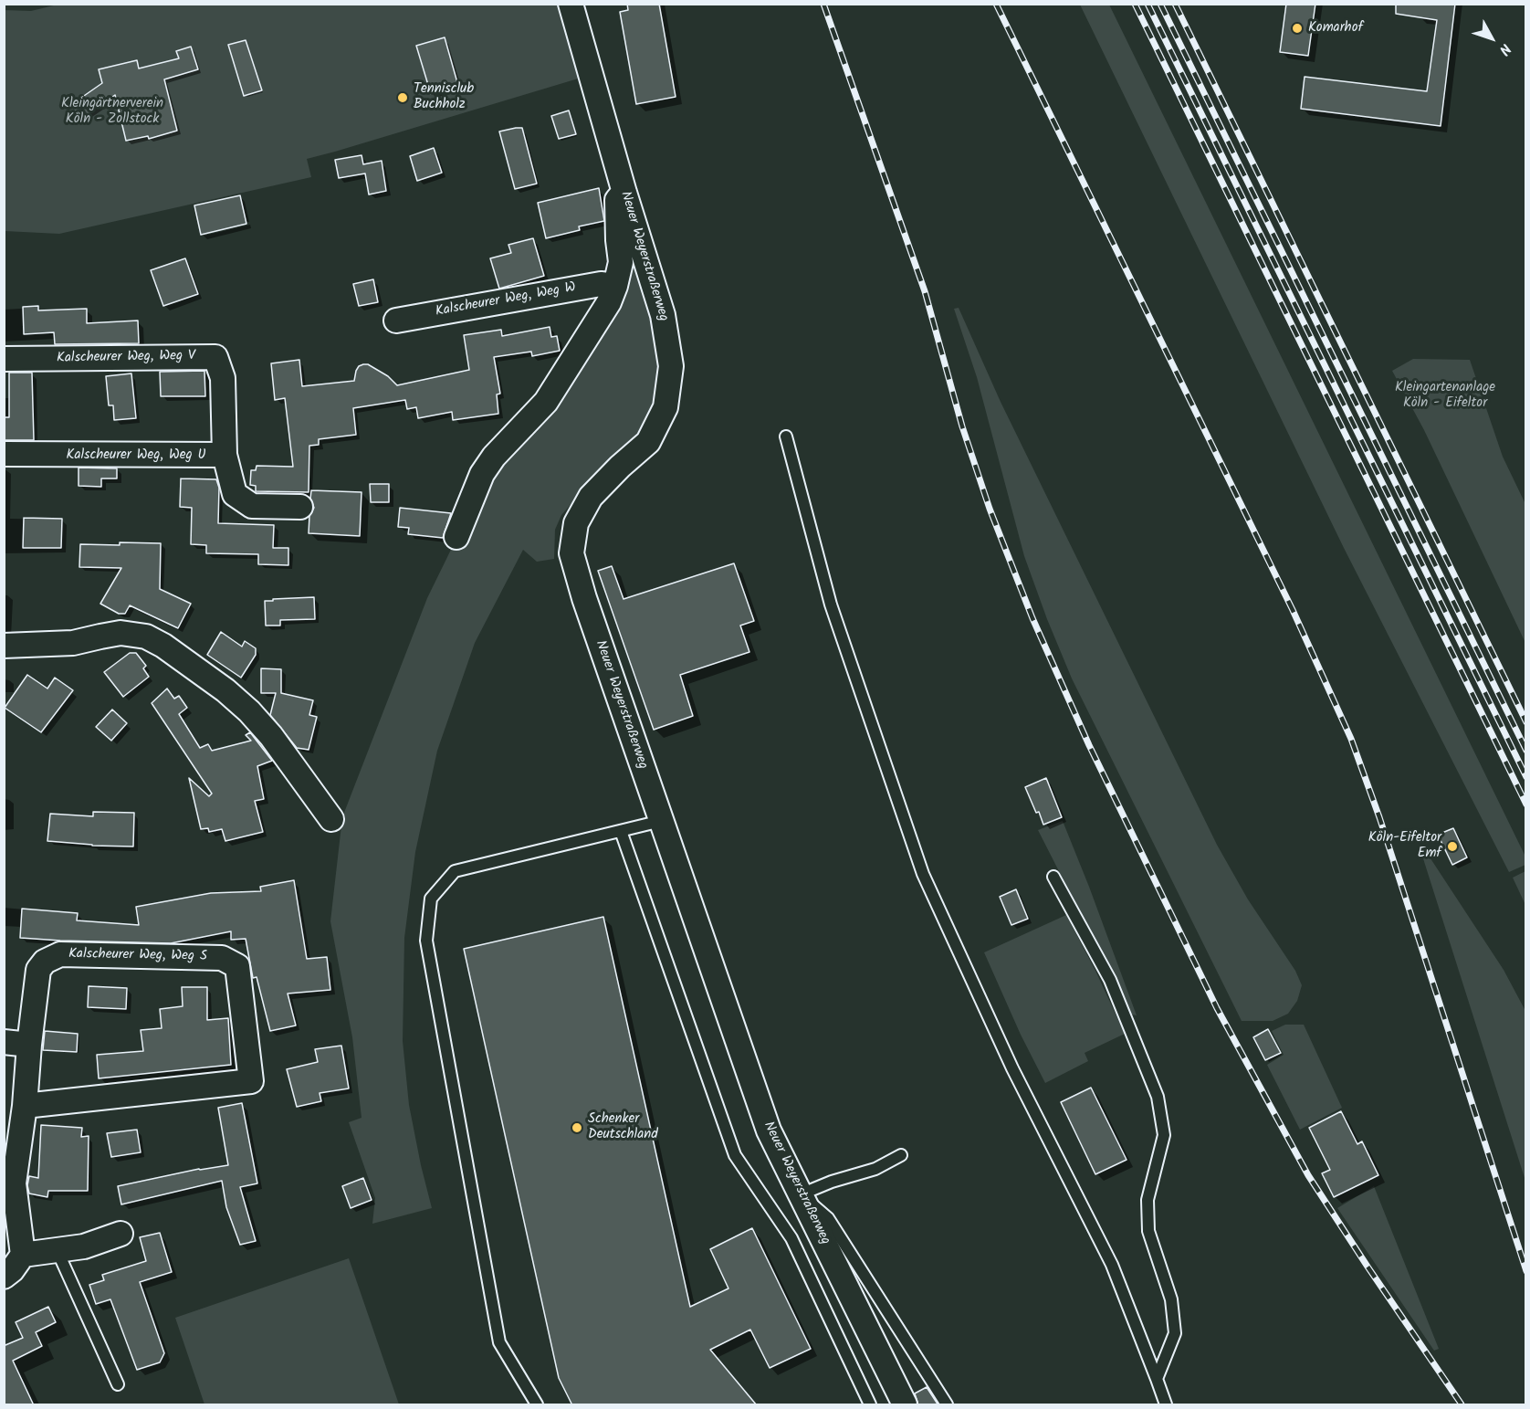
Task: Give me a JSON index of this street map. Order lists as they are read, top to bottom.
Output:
{
  "streets": {
    "street": [
      "Neuer Weyerstraßerweg",
      "Kalscheurer Weg, Weg W",
      "Kalscheurer Weg, Weg V",
      "Kalscheurer Weg, Weg U",
      "Kalscheurer Weg, Weg S"
    ]
  },
  "crossings": [
    ["Kalscheurer Weg, Weg V", "Kalscheurer Weg, Weg U"]
  ],
  "parks": ["Kleingärtnerverein Köln - Zollstock", "Kleingartenanlage Köln - Eifeltor"],
  "places": [
    "Komarhof",
    "Tennisclub Buchholz",
    "Köln-Eifeltor Emf",
    "Schenker Deutschland"
  ],
  "north": "bottom right"
}
